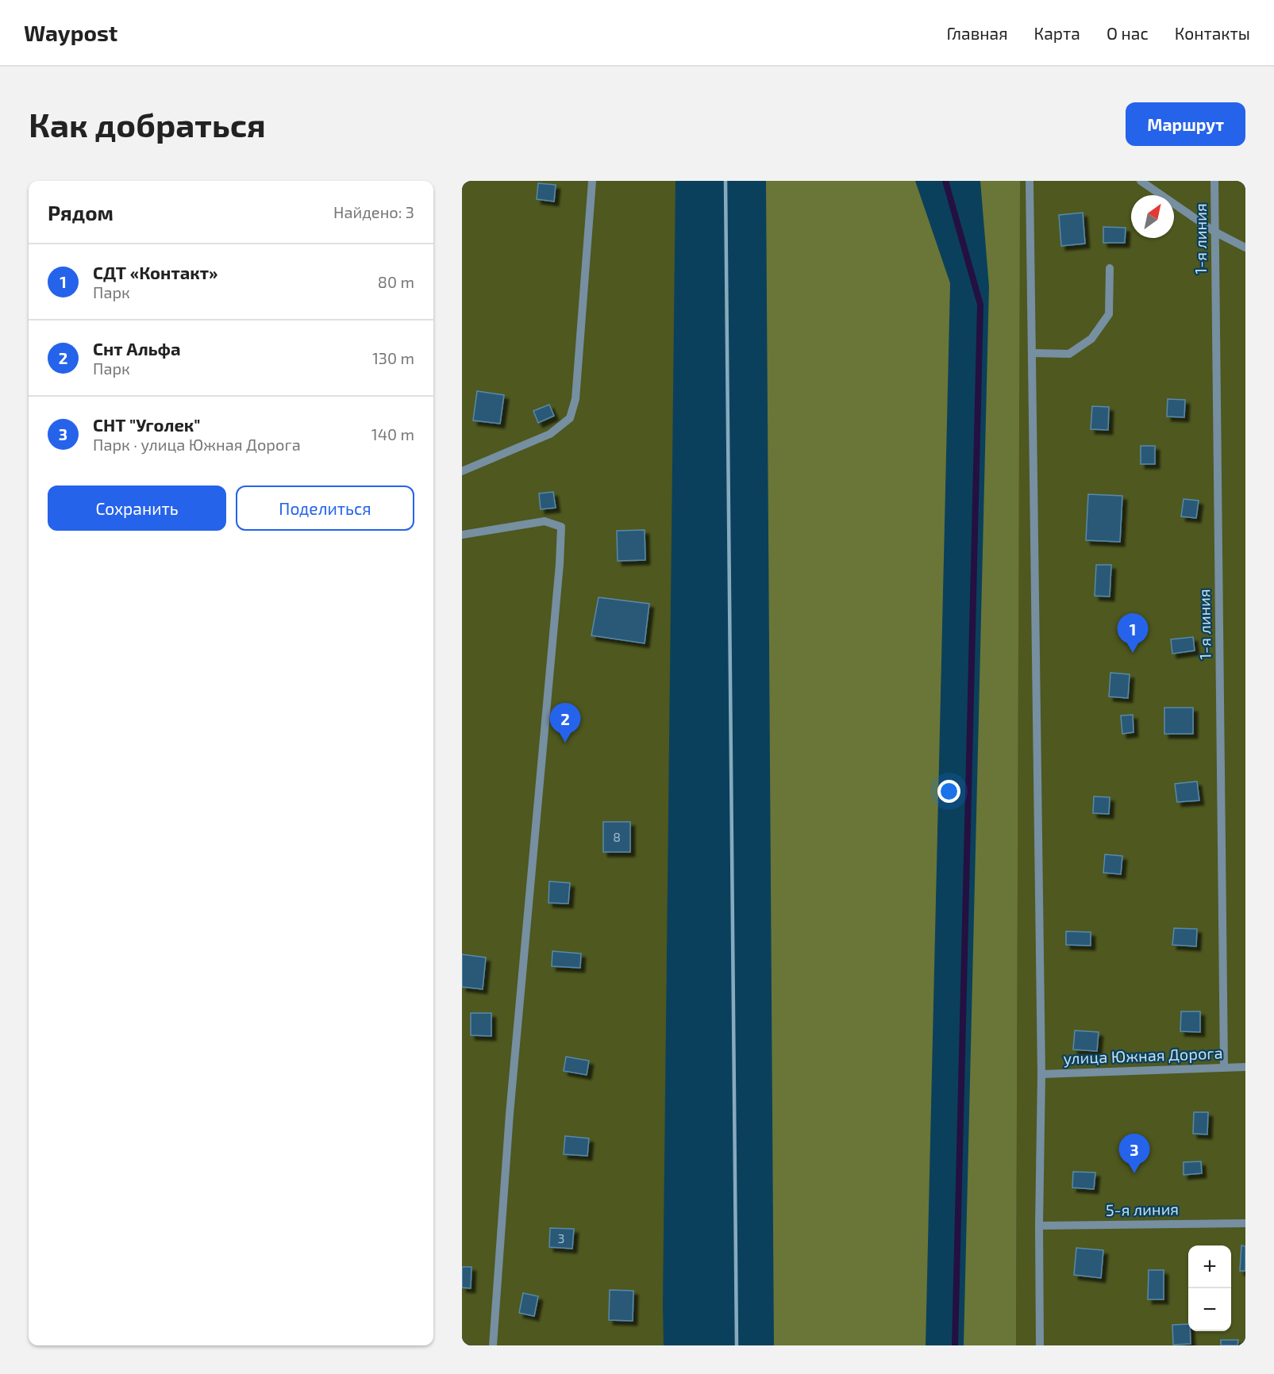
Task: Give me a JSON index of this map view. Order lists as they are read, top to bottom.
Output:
{
  "streets": {
    "street": ["1-я линия", "улица Южная Дорога", "5-я линия"]
  },
  "crossings": [
    ["1-я линия", "улица Южная Дорога"]
  ],
  "house_numbers": ["8", "3"],
  "north": "top right",
  "page": {
    "header": "Waypost",
    "nav": [
      "Главная",
      "Карта",
      "О нас",
      "Контакты"
    ],
    "buttons": [
      "Маршрут",
      ["Сохранить", "Поделиться"]
    ],
    "title": "Как добраться",
    "heading": ["Рядом", "Найдено: 3"],
    "list": [
      {
        "mark": "1",
        "name": "СДТ «Контакт»",
        "note": "Парк",
        "value": "80 m"
      },
      {
        "mark": "2",
        "name": "Снт Альфа",
        "note": "Парк",
        "value": "130 m"
      },
      {
        "mark": "3",
        "name": "СНТ \"Уголек\"",
        "note": "Парк · улица Южная Дорога",
        "value": "140 m"
      }
    ],
    "pins": ["1", "2", "3"],
    "map_buttons": ["+", "−"]
  }
}
